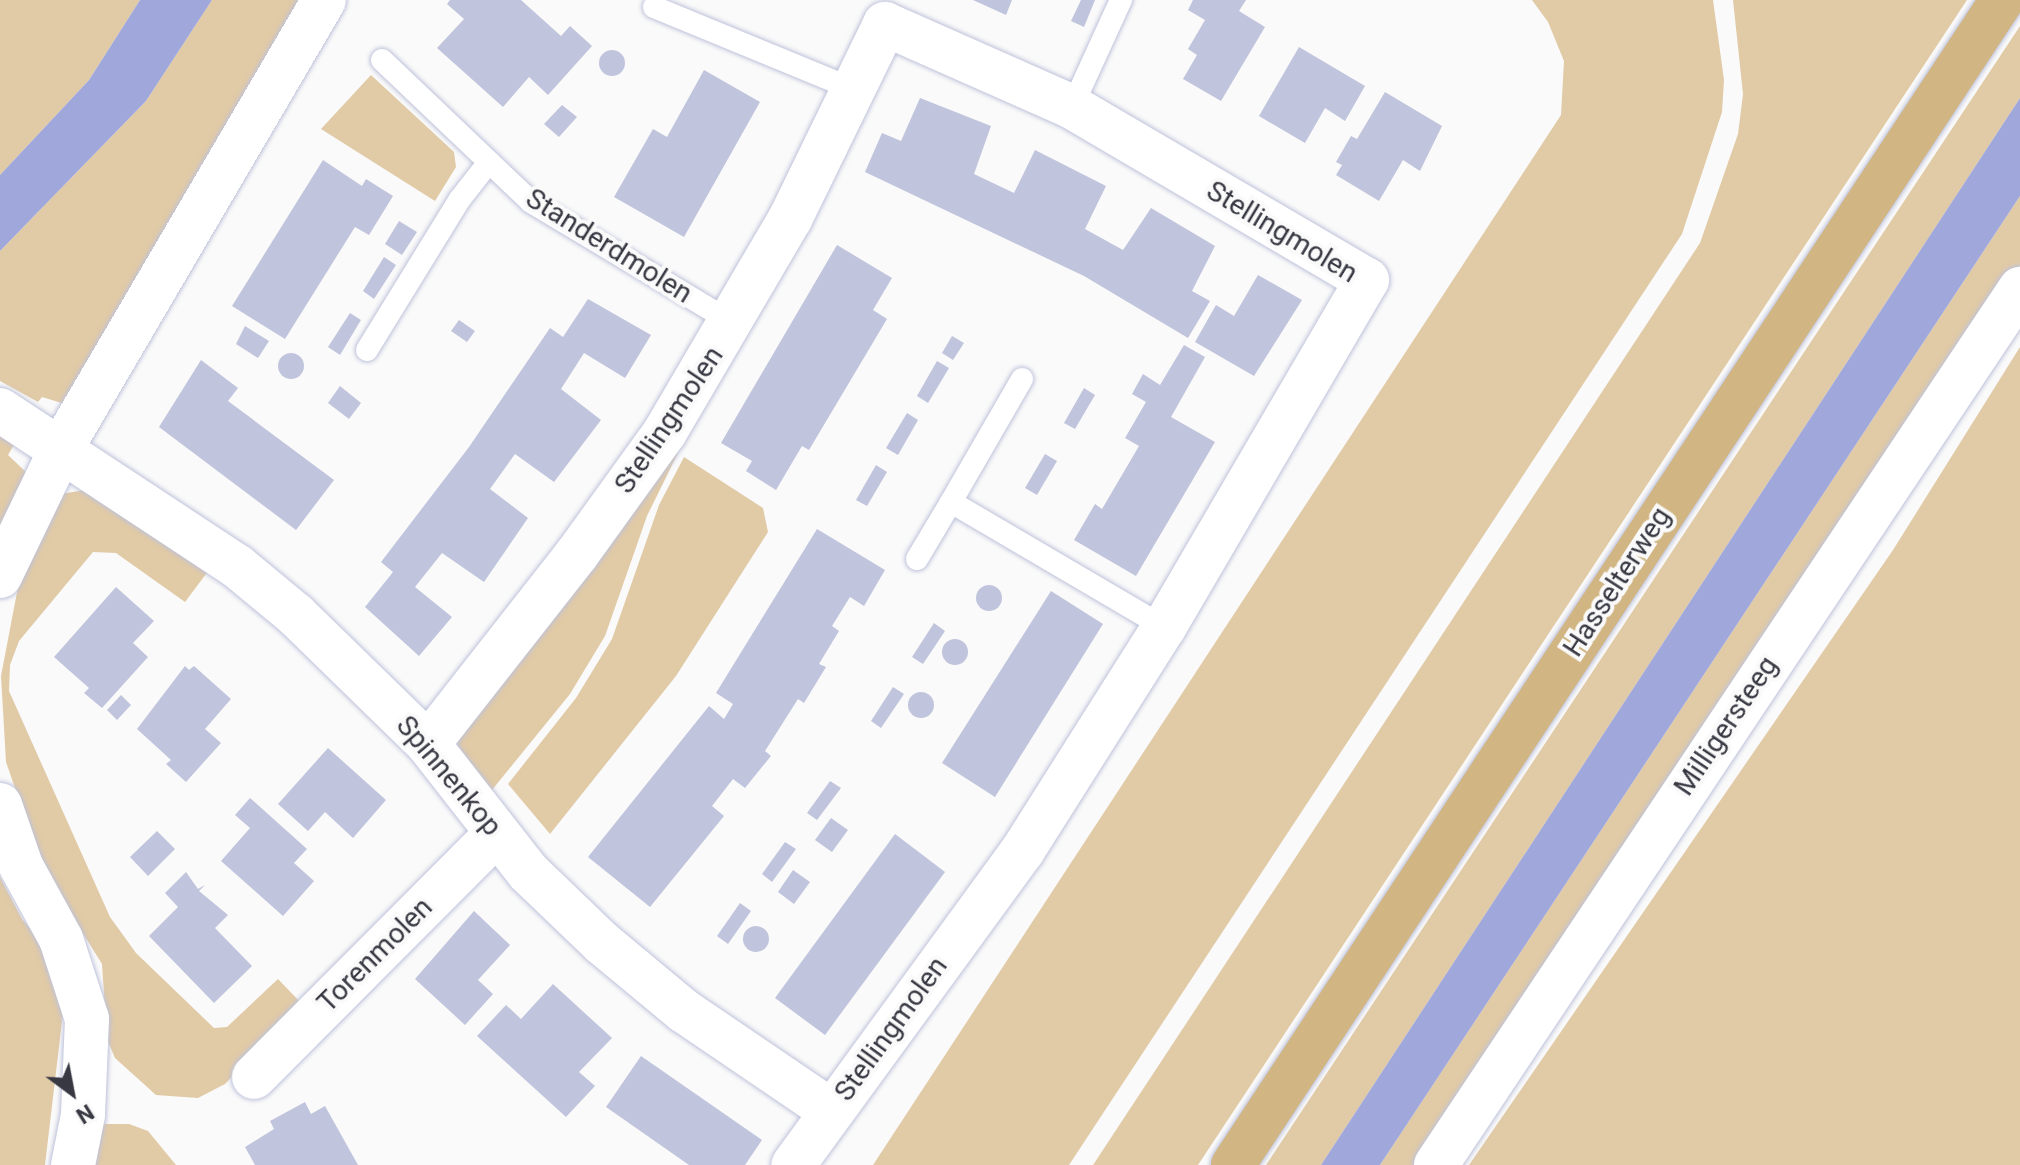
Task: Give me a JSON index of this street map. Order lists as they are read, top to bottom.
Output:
{
  "streets": {
    "main road": ["Hasselterweg"],
    "street": [
      "Stellingmolen",
      "Milligersteeg",
      "Spinnenkop",
      "Torenmolen"
    ],
    "lane": ["Standerdmolen"]
  },
  "crossings": [
    ["Stellingmolen", "Standerdmolen"],
    ["Stellingmolen", "Spinnenkop"],
    ["Spinnenkop", "Torenmolen"]
  ],
  "north": "bottom right"
}
